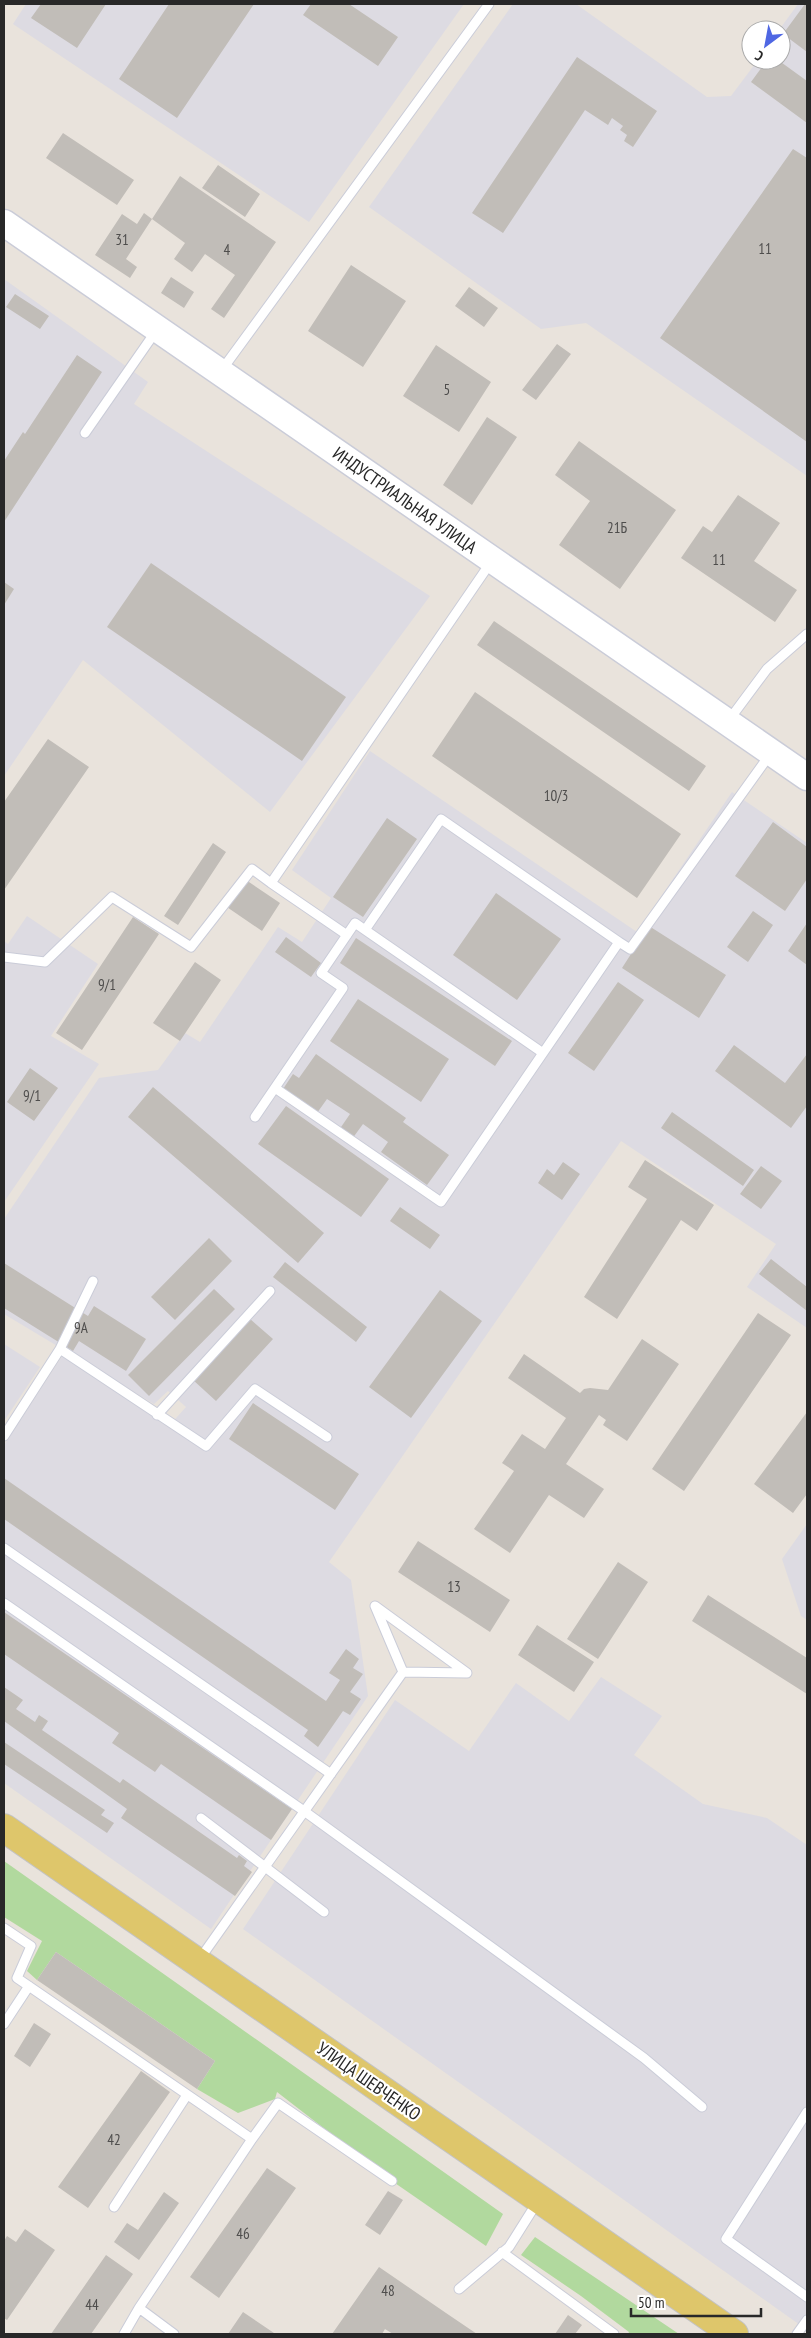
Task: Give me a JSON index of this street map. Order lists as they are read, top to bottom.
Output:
{
  "streets": {
    "main road": ["УЛИЦА ШЕВЧЕНКО"],
    "street": ["ИНДУСТРИАЛЬНАЯ УЛИЦА"]
  },
  "house_numbers": [
    "31",
    "11",
    "4",
    "5",
    "21Б",
    "11",
    "10/3",
    "9/1",
    "9/1",
    "9А",
    "13",
    "42",
    "46",
    "48",
    "44"
  ],
  "scale_bar": "50 m",
  "north": "bottom left"
}
